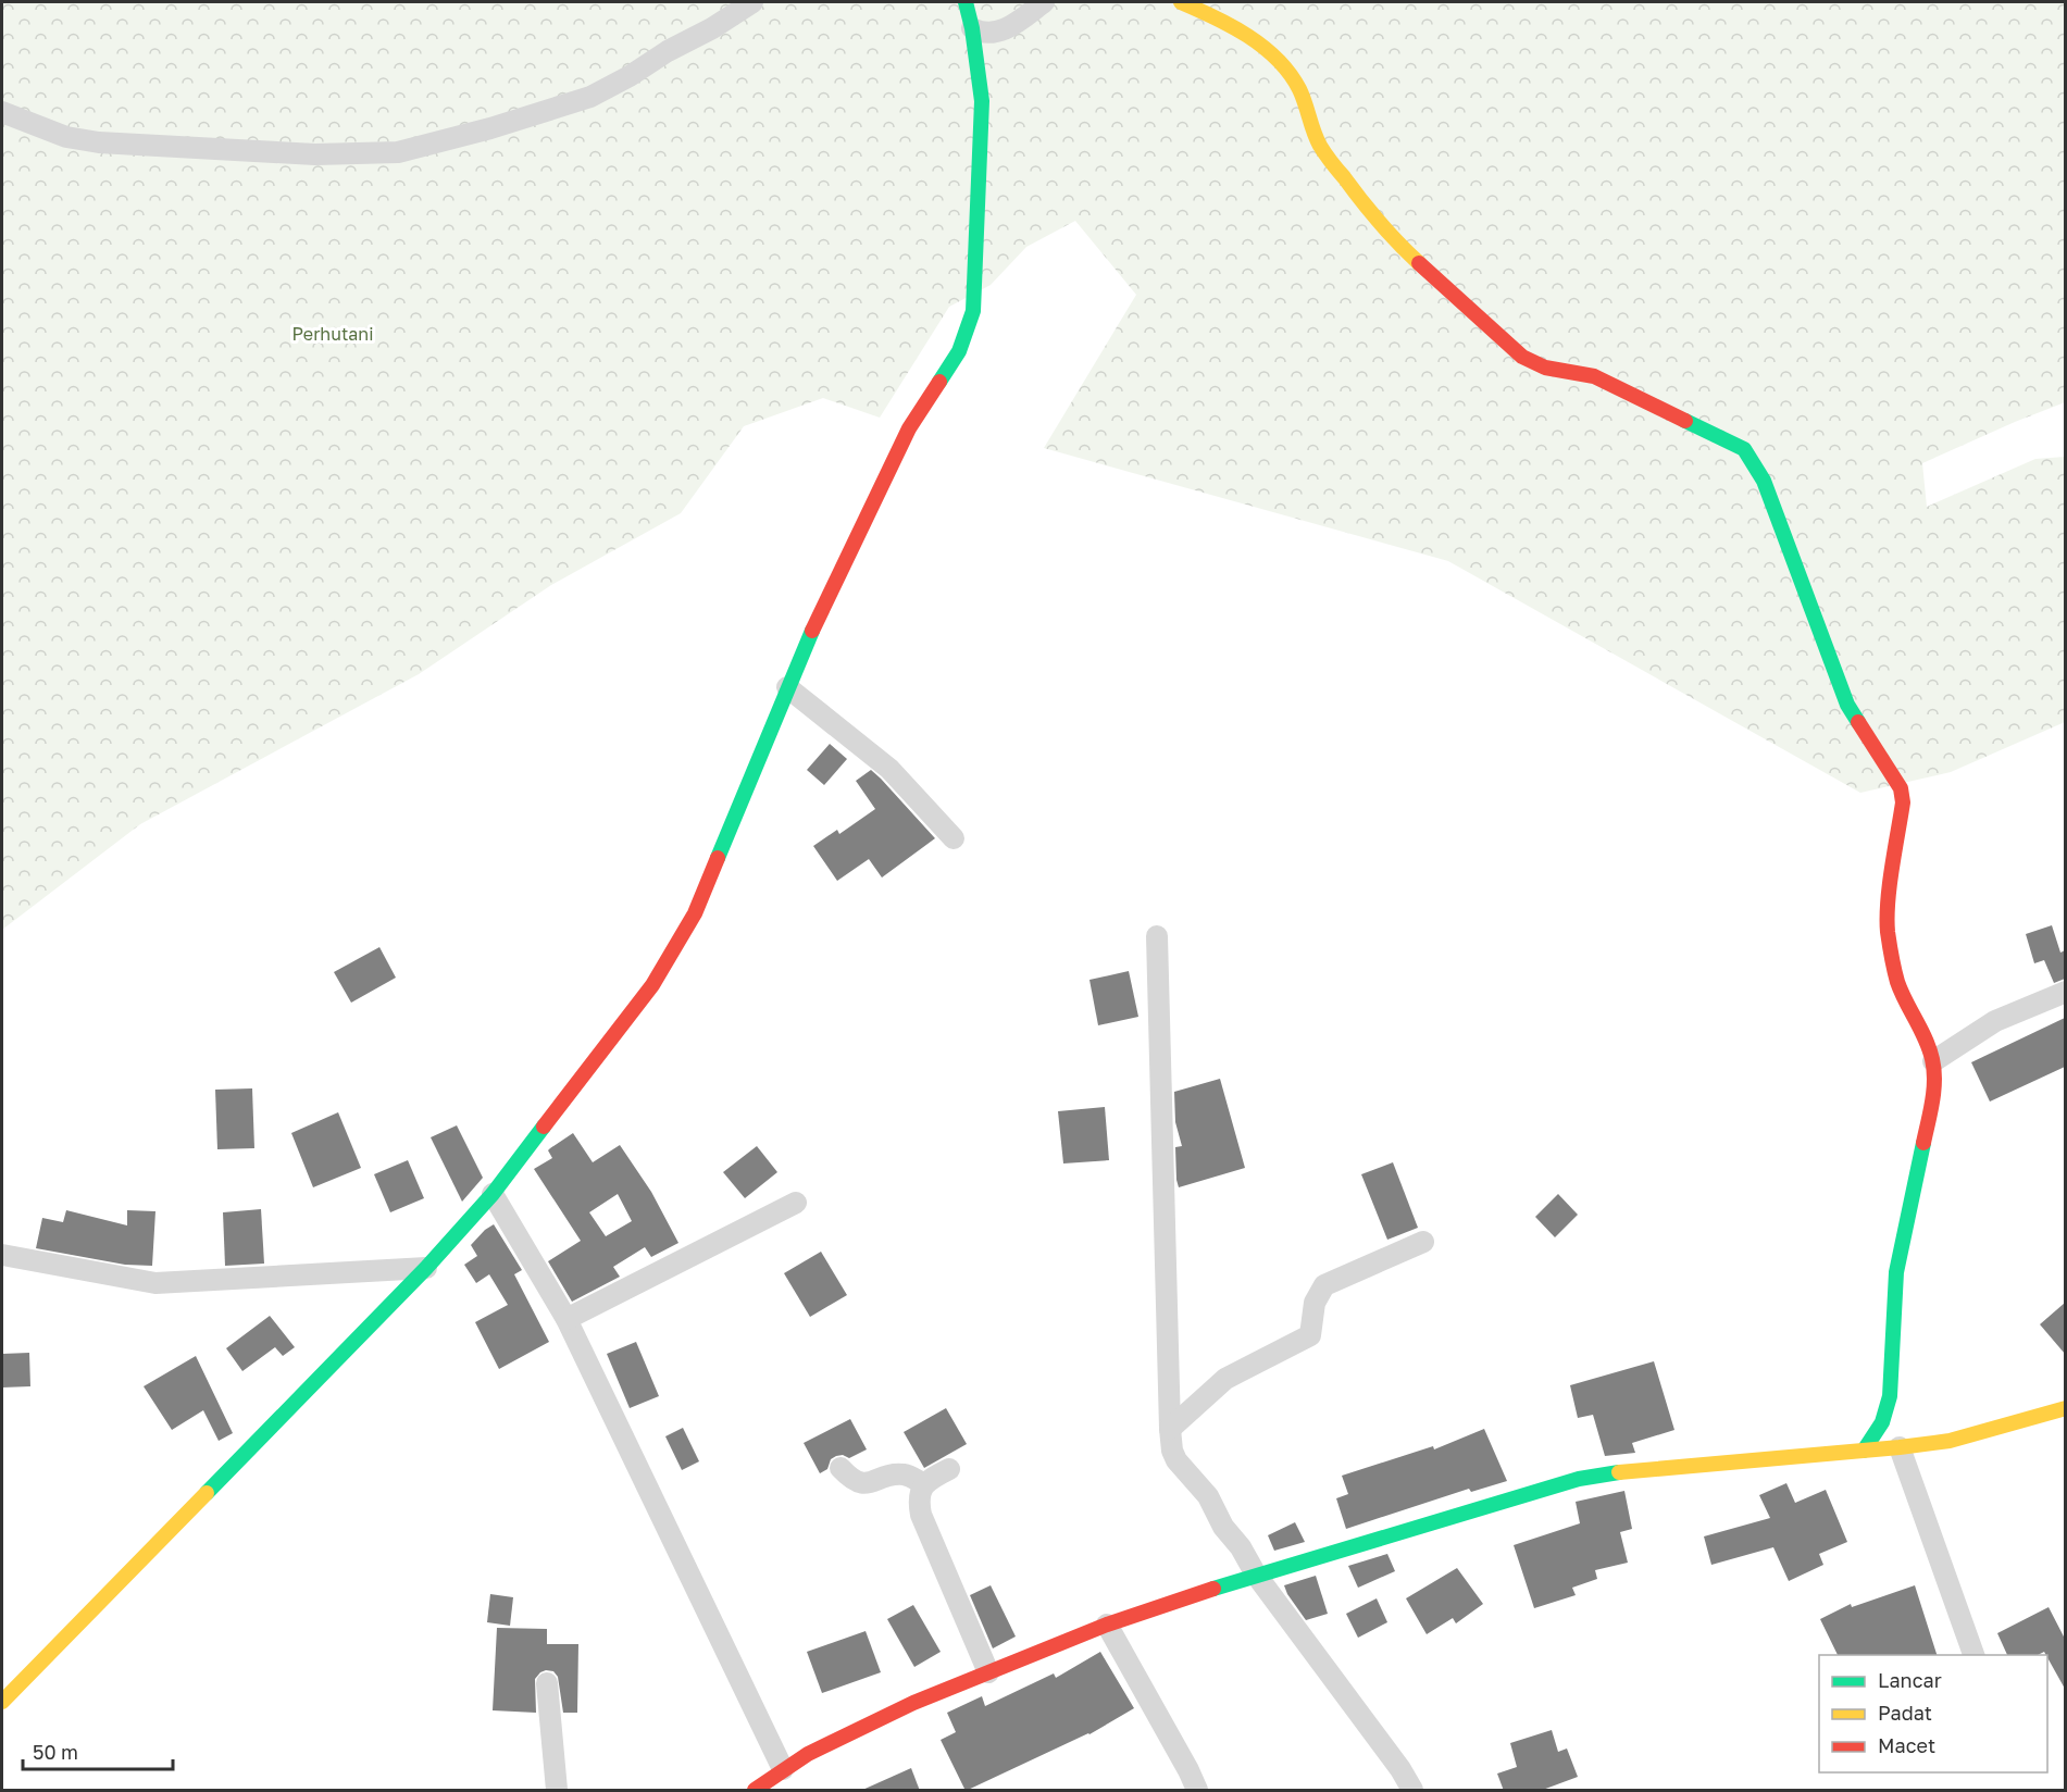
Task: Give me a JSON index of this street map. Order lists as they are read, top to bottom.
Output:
{
  "parks": ["Perhutani"],
  "legend": ["Lancar", "Padat", "Macet"],
  "scale_bar": "50 m"
}
